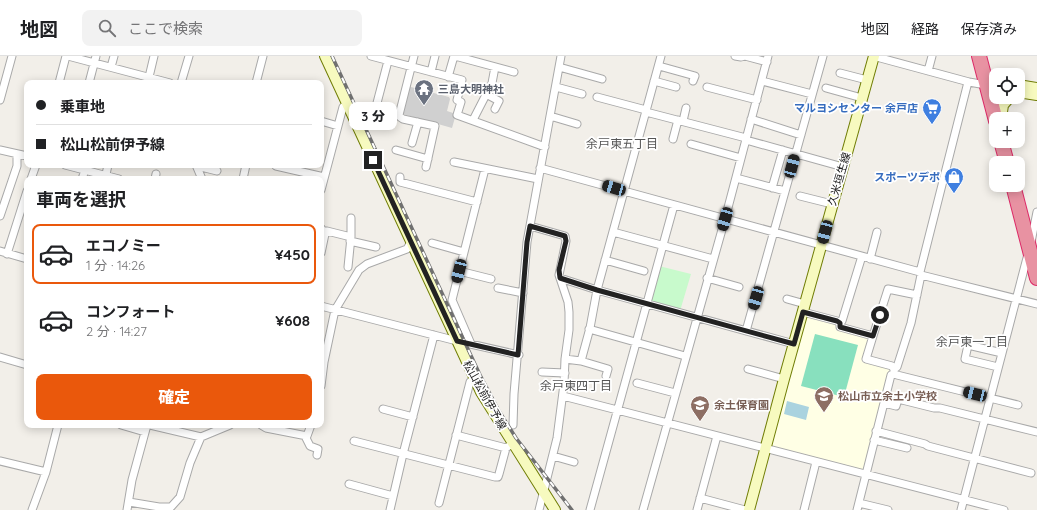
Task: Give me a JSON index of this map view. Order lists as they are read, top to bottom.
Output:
{
  "streets": {
    "main road": ["久米垣生線", "松山松前伊予線"]
  },
  "districts": ["余戸東五丁目", "余戸東一丁目", "余戸東四丁目"],
  "places": {
    "temple": ["三島大明神社"],
    "supermarket": ["マルヨシセンター 余戸店"],
    "shop": ["スポーツデポ"],
    "school or university": ["松山市立余土小学校", "余土保育園"]
  },
  "page": {
    "header": "地図",
    "search": "ここで検索",
    "nav": ["地図", "経路", "保存済み"],
    "map_buttons": ["+", "−"],
    "banner": ["乗車地", "松山松前伊予線"],
    "bubble": "3 分",
    "heading": "車両を選択",
    "list": [
      {
        "name": "エコノミー",
        "note": "1 分 · 14:26",
        "value": "¥450"
      },
      {
        "name": "コンフォート",
        "note": "2 分 · 14:27",
        "value": "¥608"
      }
    ],
    "buttons": "確定"
  }
}
